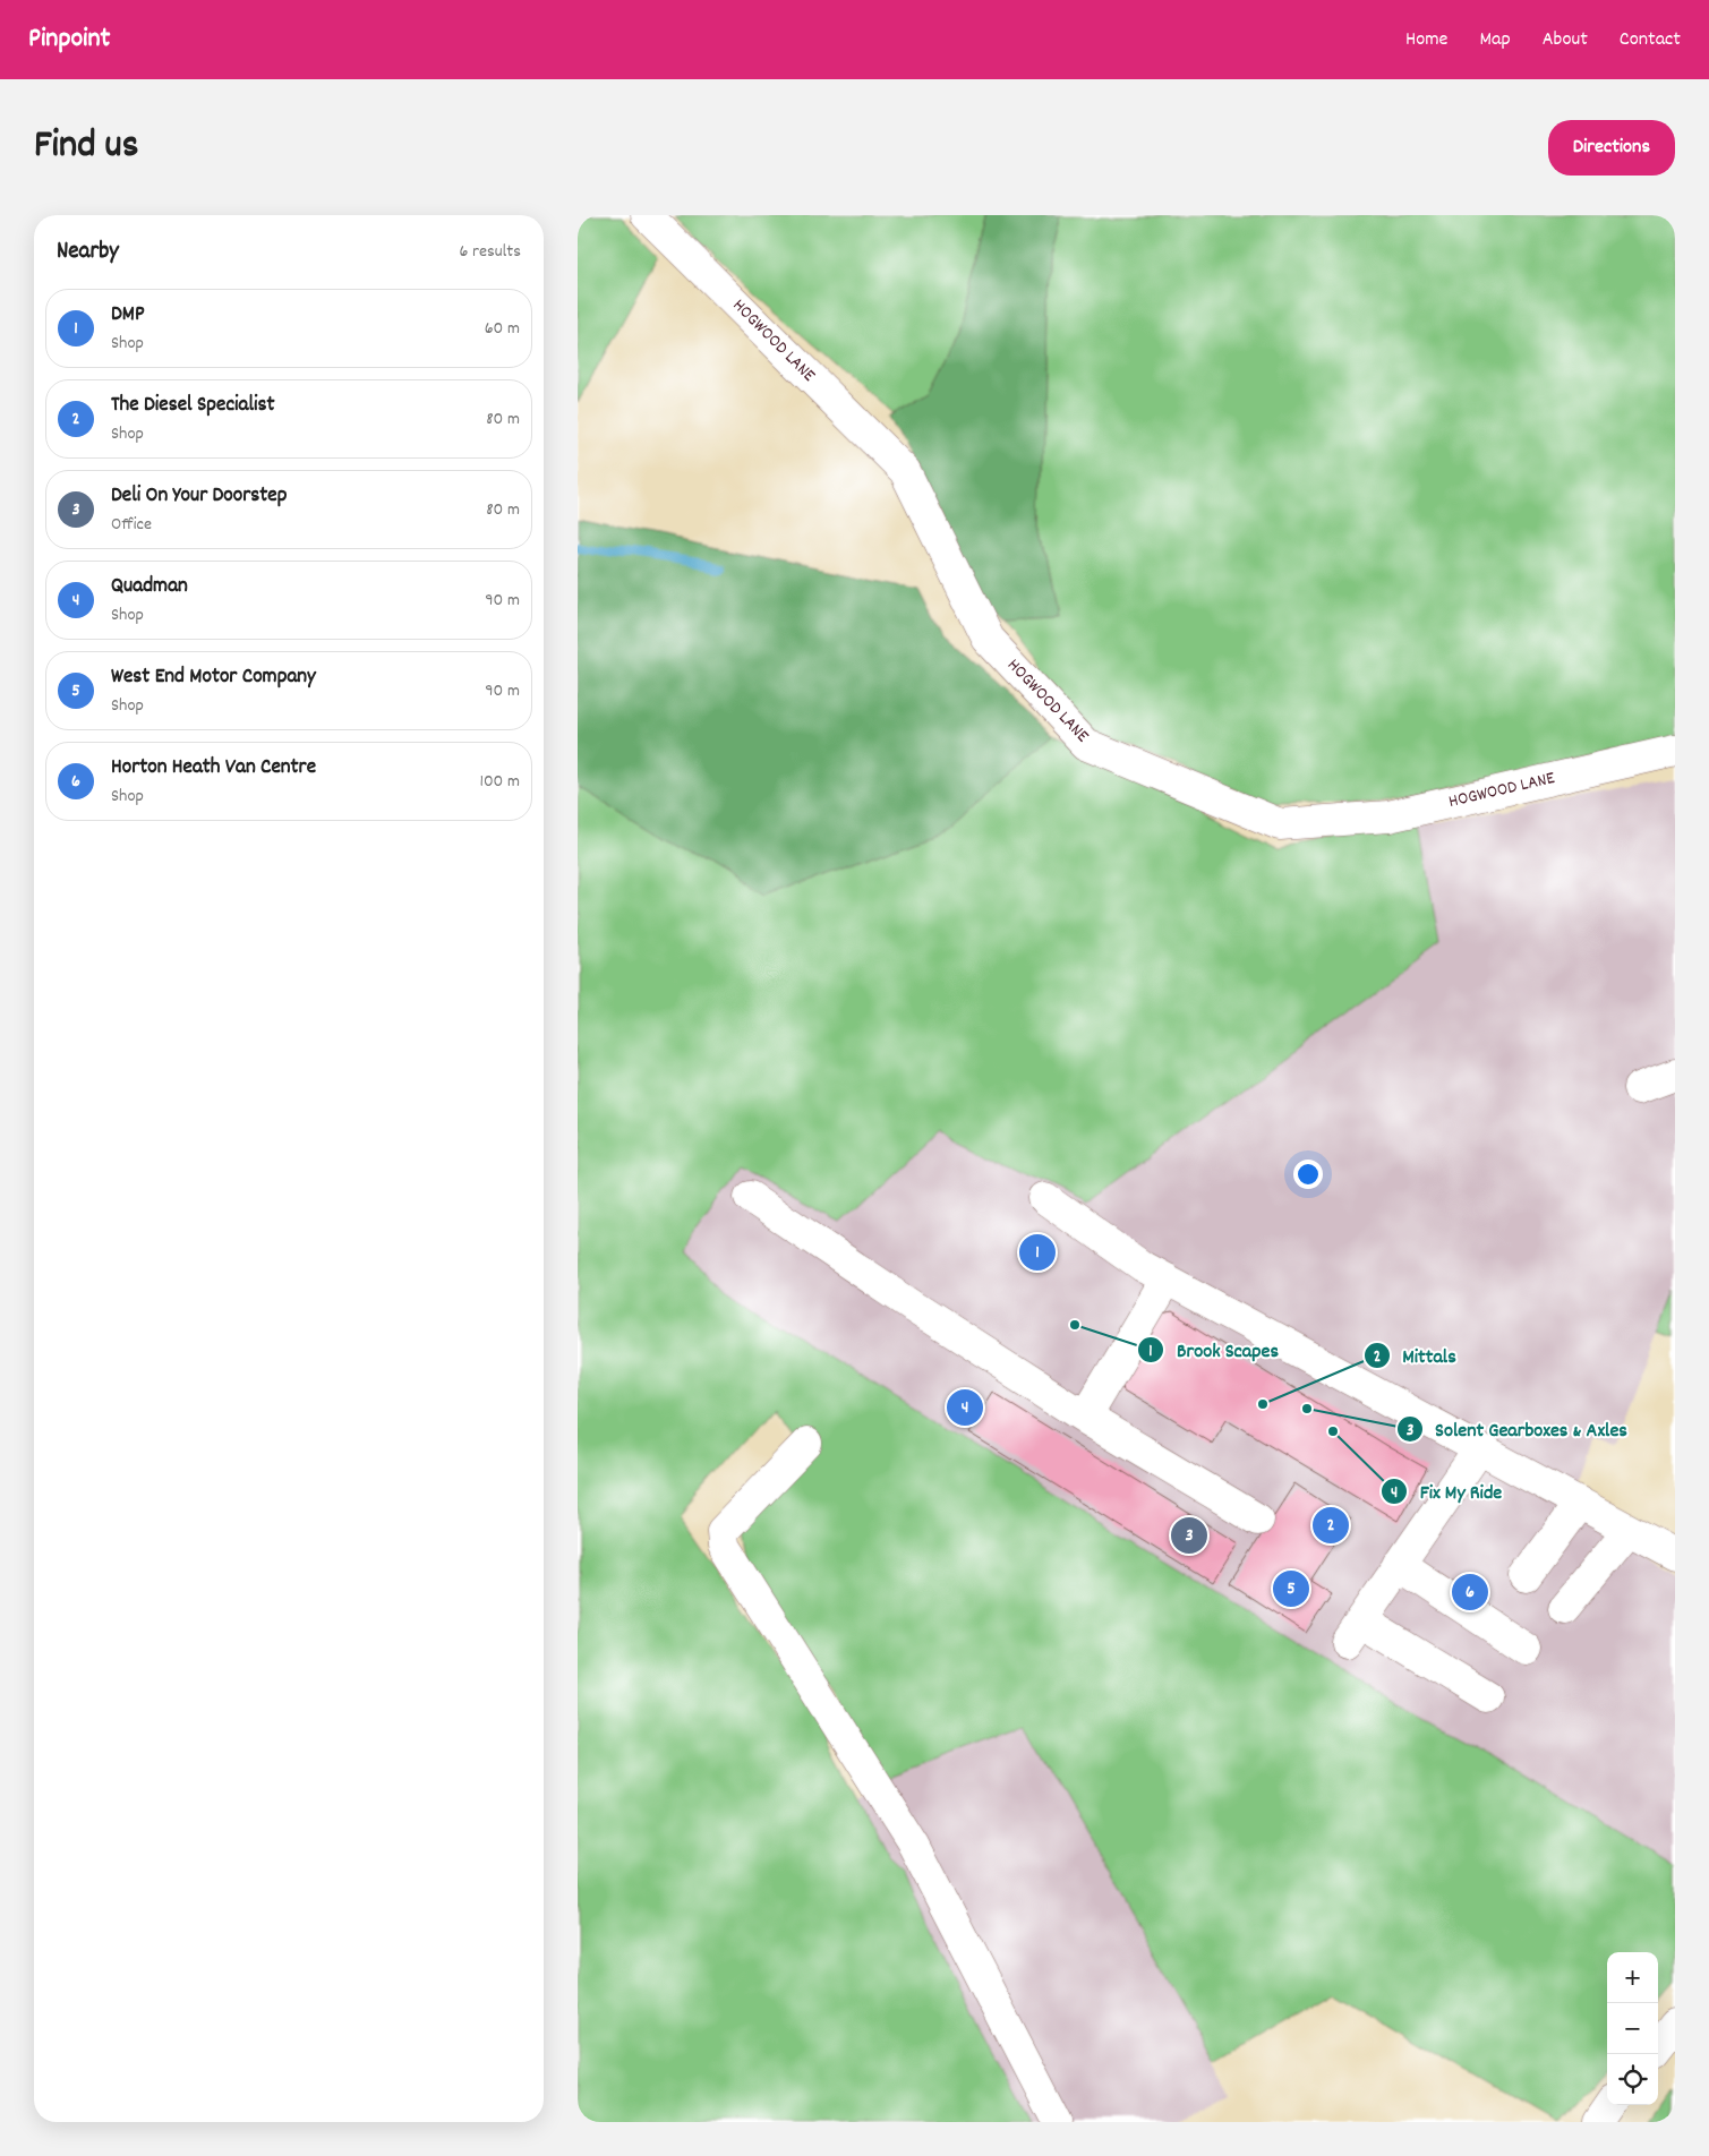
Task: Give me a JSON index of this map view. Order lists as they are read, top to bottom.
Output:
{
  "streets": {
    "street": ["HOGWOOD LANE"]
  },
  "places": [
    "Brook Scapes",
    "Mittals",
    "Solent Gearboxes & Axles",
    "Fix My Ride"
  ],
  "page": {
    "header": "Pinpoint",
    "nav": [
      "Home",
      "Map",
      "About",
      "Contact"
    ],
    "title": "Find us",
    "buttons": "Directions",
    "heading": ["Nearby", "6 results"],
    "list": [
      {
        "mark": "1",
        "name": "DMP",
        "note": "Shop",
        "value": "60 m"
      },
      {
        "mark": "2",
        "name": "The Diesel Specialist",
        "note": "Shop",
        "value": "80 m"
      },
      {
        "mark": "3",
        "name": "Deli On Your Doorstep",
        "note": "Office",
        "value": "80 m"
      },
      {
        "mark": "4",
        "name": "Quadman",
        "note": "Shop",
        "value": "90 m"
      },
      {
        "mark": "5",
        "name": "West End Motor Company",
        "note": "Shop",
        "value": "90 m"
      },
      {
        "mark": "6",
        "name": "Horton Heath Van Centre",
        "note": "Shop",
        "value": "100 m"
      }
    ],
    "pins": [
      "1",
      "4",
      "2",
      "3",
      "5",
      "6"
    ],
    "map_buttons": ["+", "−"]
  }
}
